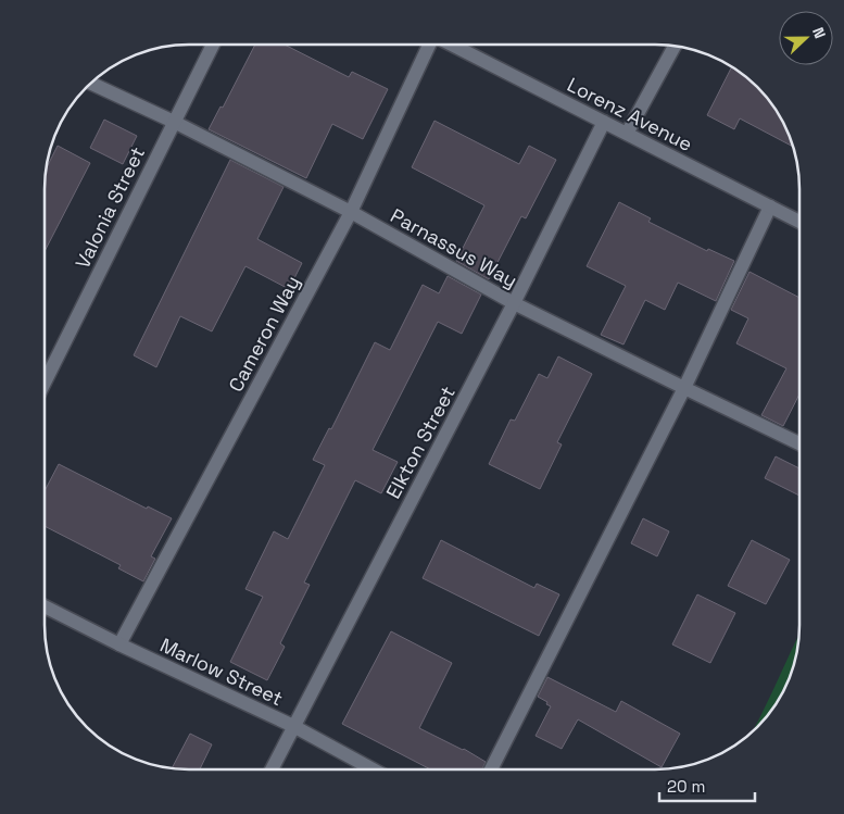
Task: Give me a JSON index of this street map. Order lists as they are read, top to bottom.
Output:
{
  "streets": {
    "street": [
      "Lorenz Avenue",
      "Valonia Street",
      "Parnassus Way",
      "Cameron Way",
      "Elkton Street",
      "Marlow Street"
    ]
  },
  "crossings": [
    ["Lorenz Avenue", "Elkton Street"],
    ["Valonia Street", "Parnassus Way"],
    ["Parnassus Way", "Cameron Way"],
    ["Parnassus Way", "Elkton Street"],
    ["Cameron Way", "Marlow Street"],
    ["Elkton Street", "Marlow Street"]
  ],
  "scale_bar": "20 m",
  "north": "right"
}
